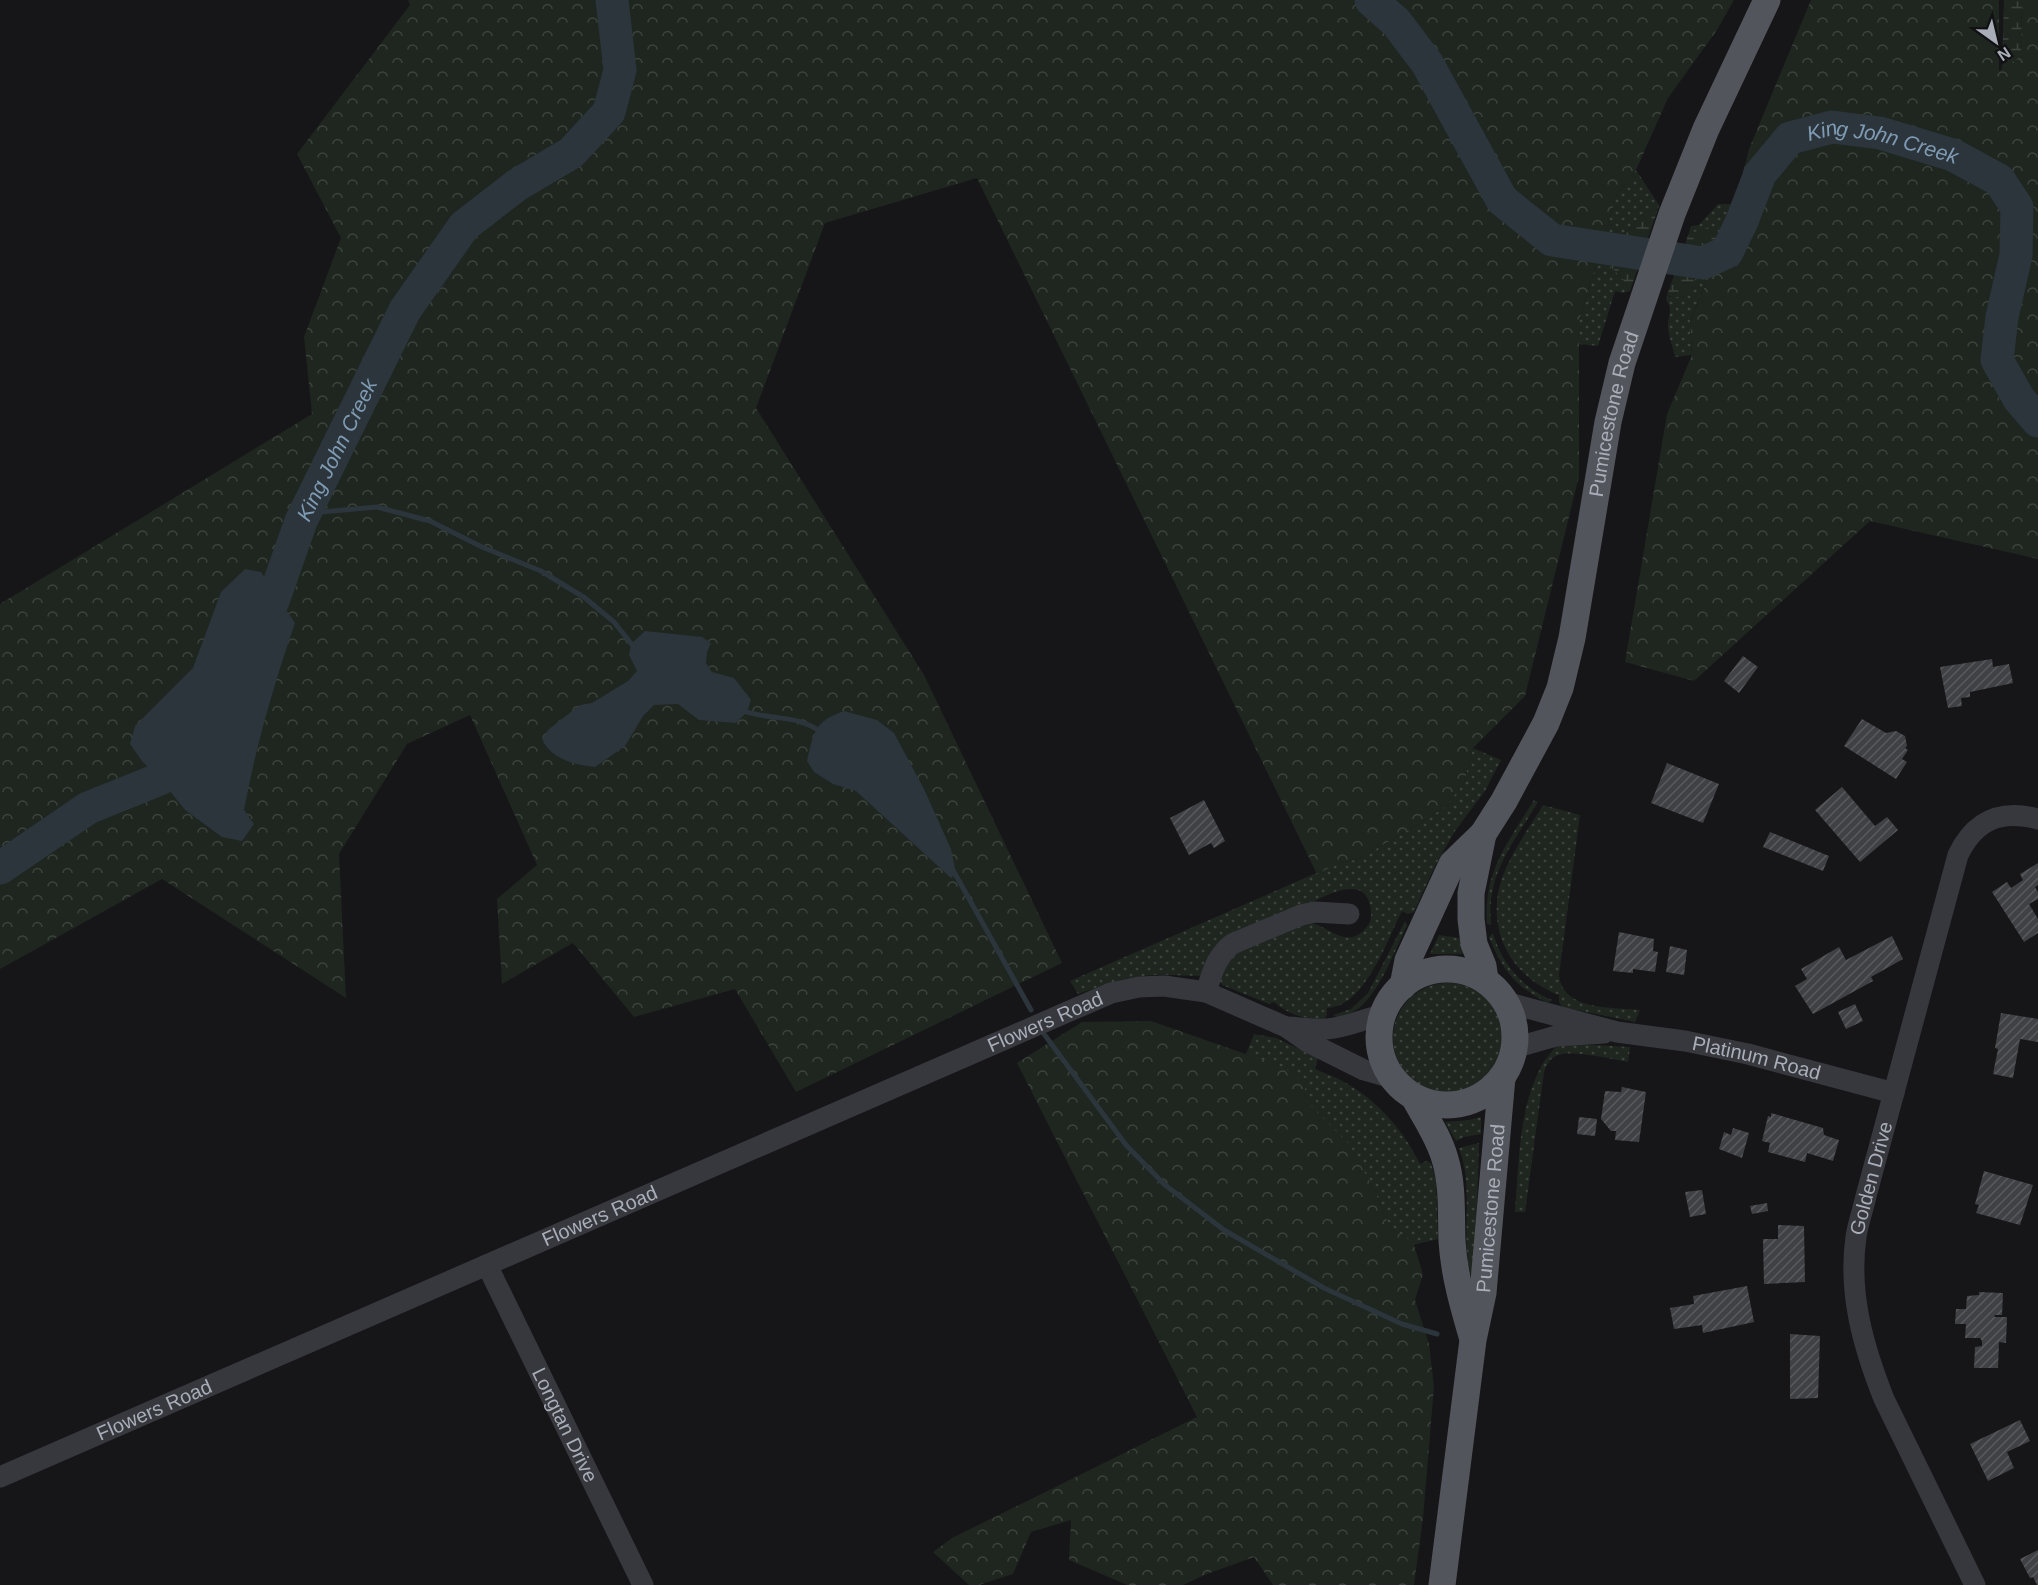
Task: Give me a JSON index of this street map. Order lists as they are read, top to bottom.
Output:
{
  "streets": {
    "main road": ["Pumicestone Road"],
    "street": [
      "Flowers Road",
      "Platinum Road",
      "Golden Drive",
      "Longtan Drive"
    ]
  },
  "crossings": [
    ["Pumicestone Road", "Flowers Road"],
    ["Pumicestone Road", "Platinum Road"],
    ["Flowers Road", "Platinum Road"],
    ["Flowers Road", "Longtan Drive"],
    ["Platinum Road", "Golden Drive"]
  ],
  "water": ["King John Creek"],
  "north": "bottom right"
}
